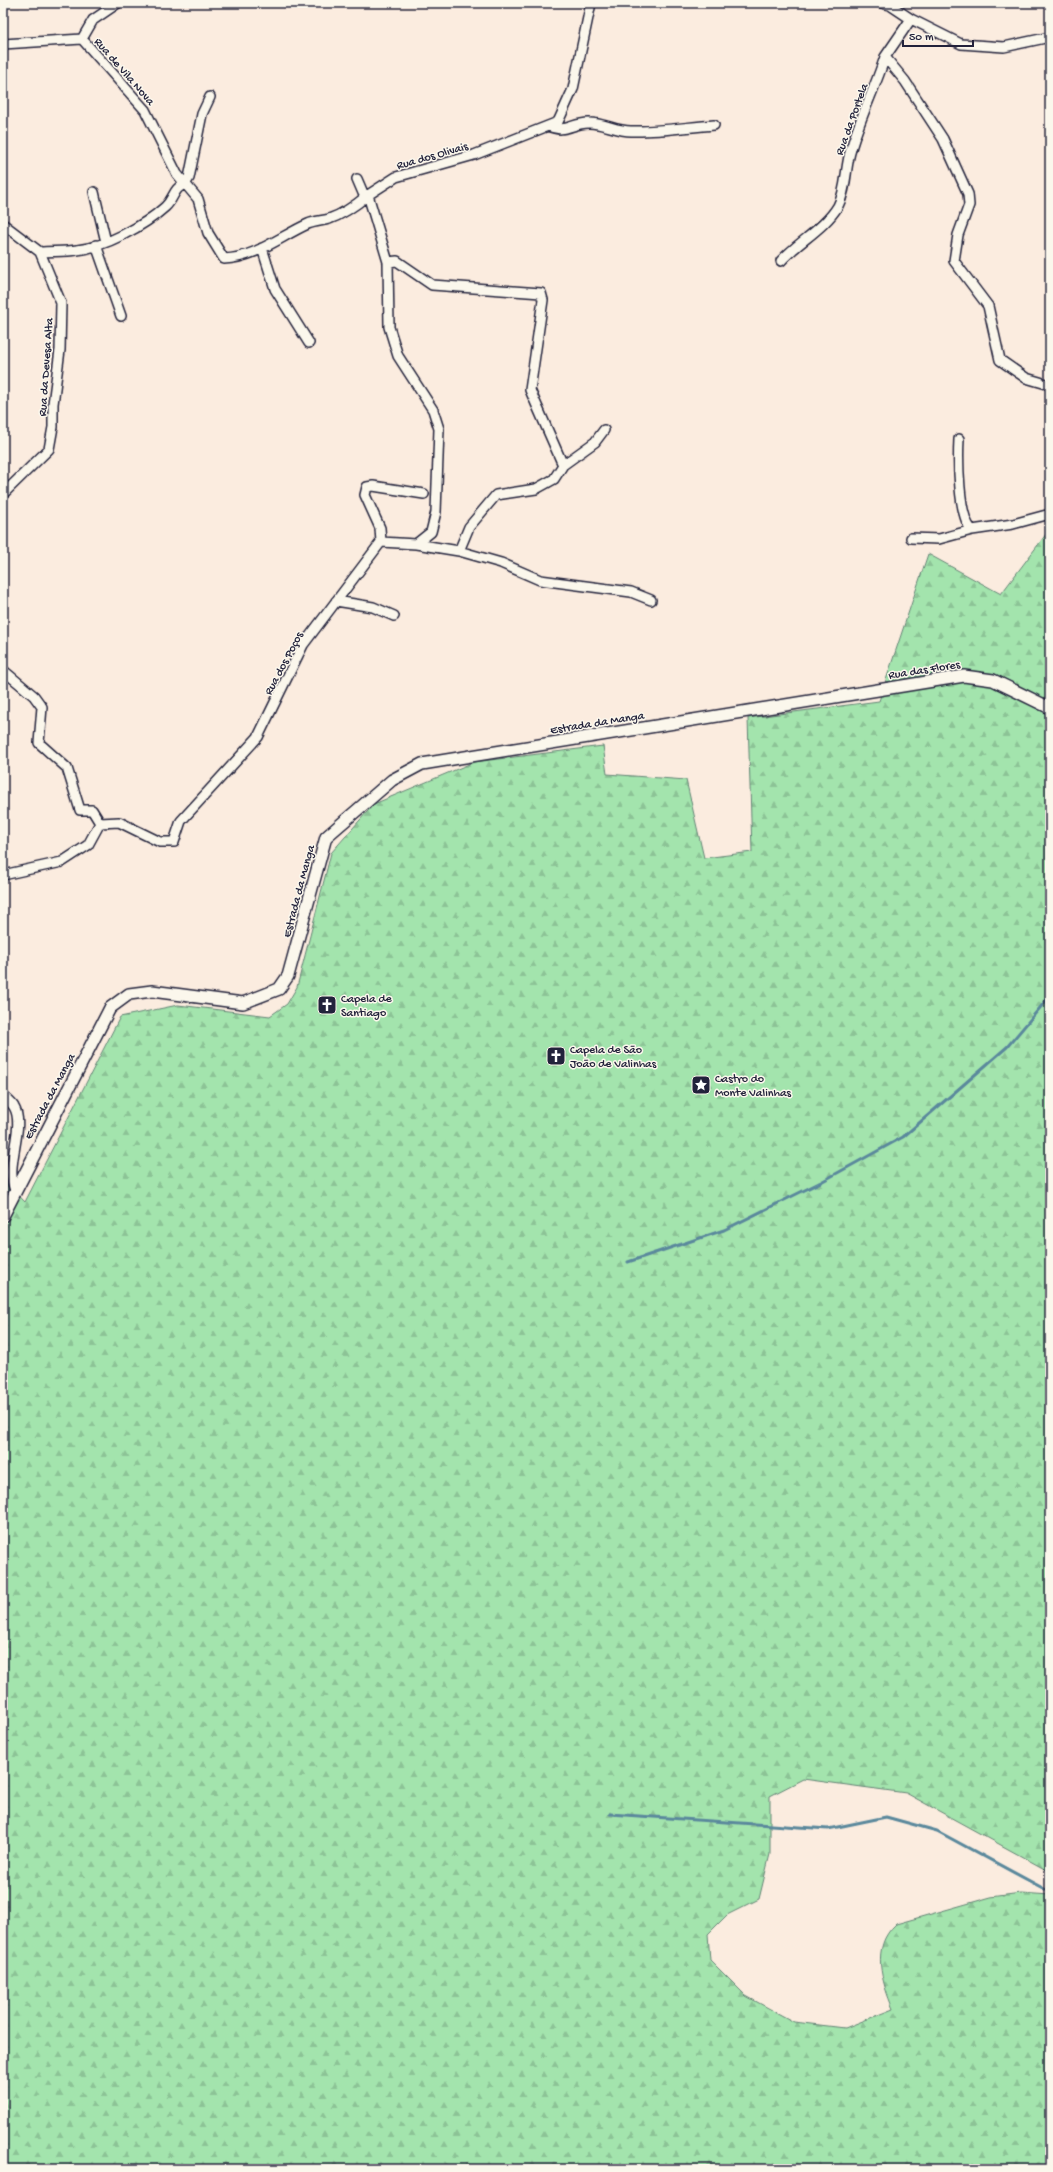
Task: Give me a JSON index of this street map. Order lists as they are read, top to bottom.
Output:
{
  "streets": {
    "street": [
      "Rua de Vila Nova",
      "Rua da Portela",
      "Rua dos Olivais",
      "Rua da Devesa Alta",
      "Rua dos Poços",
      "Rua das Flores",
      "Estrada da Manga"
    ]
  },
  "crossings": [
    ["Rua de Vila Nova", "Rua dos Olivais"],
    ["Rua das Flores", "Estrada da Manga"]
  ],
  "places": {
    "church": ["Capela de Santiago", "Capela de São João de Valinhas"],
    "place": ["Castro do Monte Valinhas"]
  },
  "scale_bar": "50 m"
}
